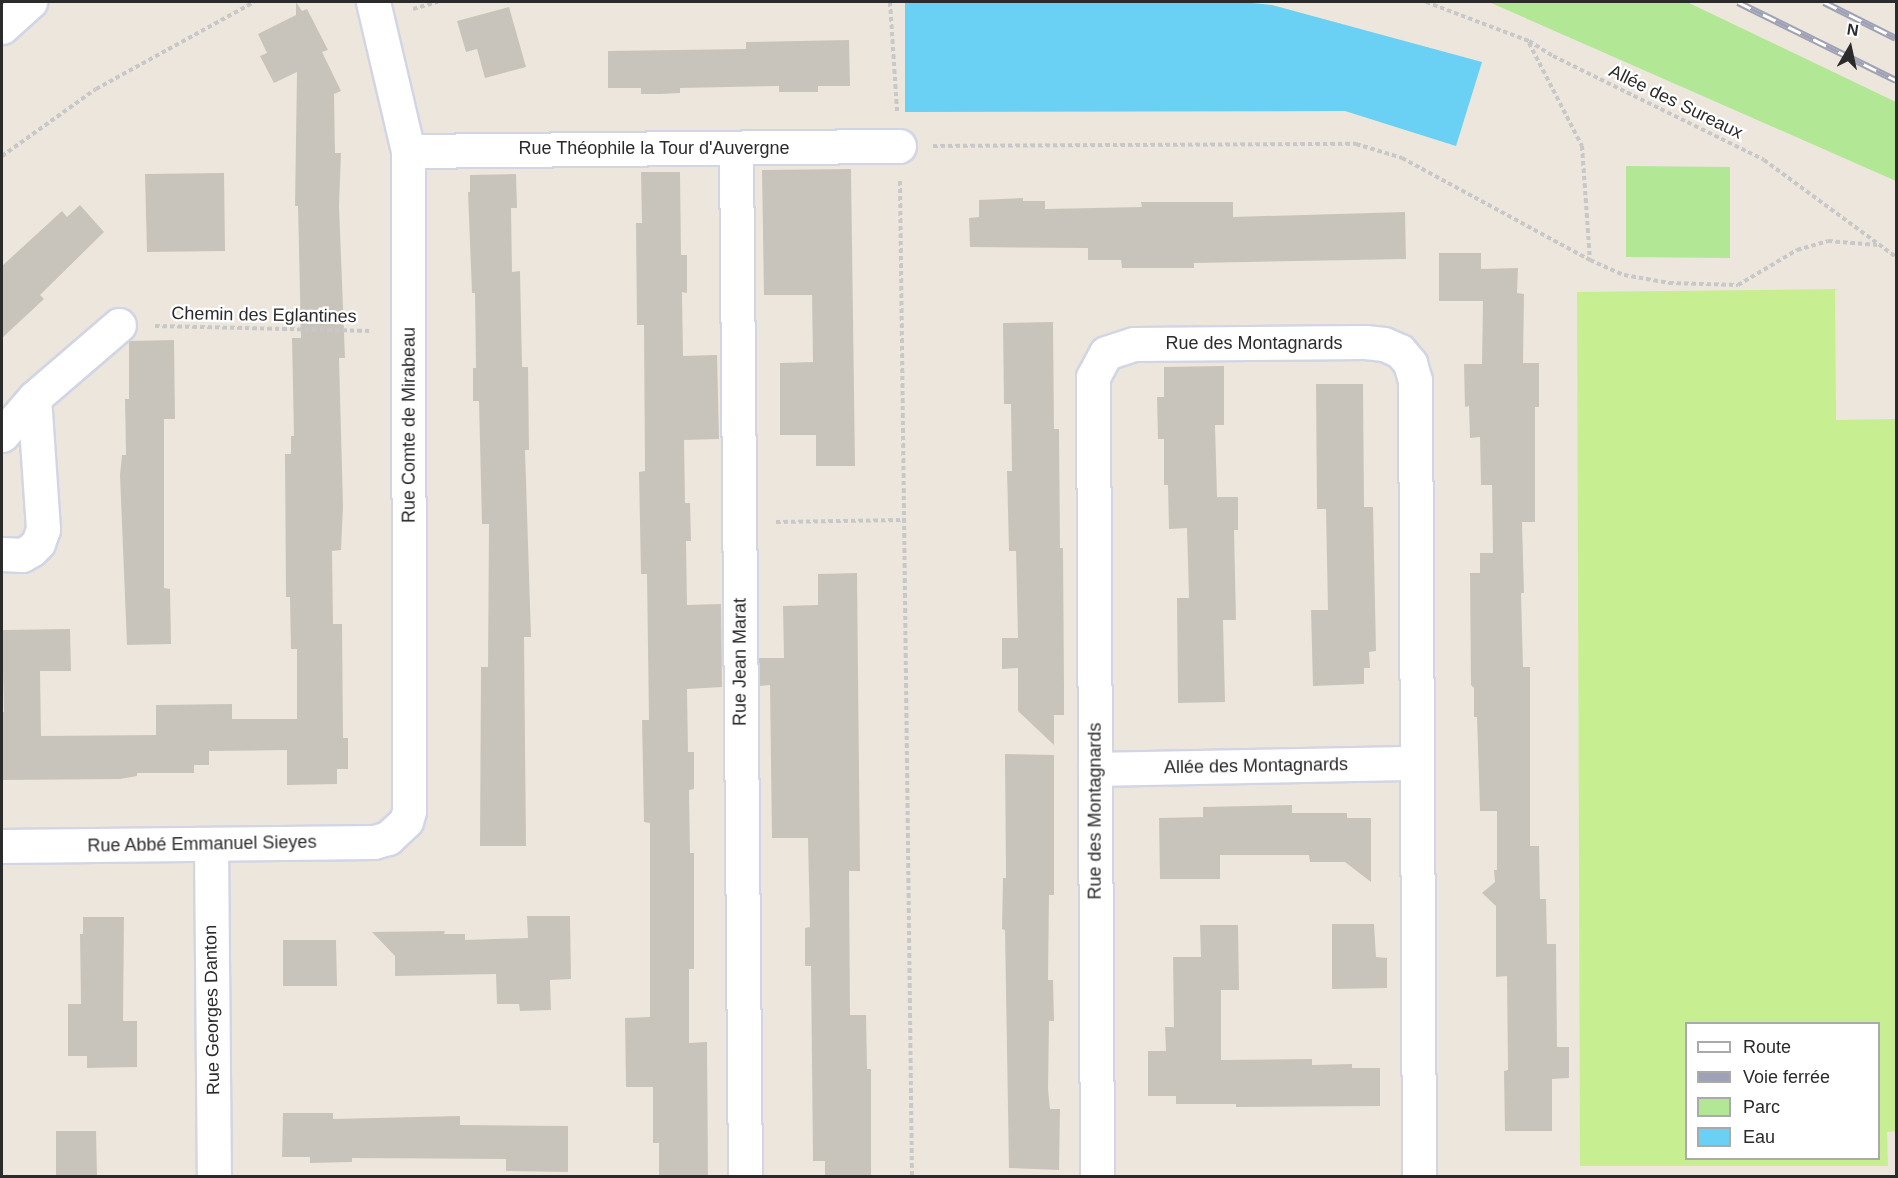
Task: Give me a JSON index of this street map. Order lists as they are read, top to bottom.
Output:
{
  "streets": {
    "street": [
      "Rue Théophile la Tour d'Auvergne",
      "Rue des Montagnards",
      "Rue Comte de Mirabeau",
      "Rue Jean Marat",
      "Allée des Montagnards",
      "Rue Abbé Emmanuel Sieyes",
      "Rue Georges Danton"
    ],
    "path": ["Allée des Sureaux", "Chemin des Eglantines"]
  },
  "crossings": [
    ["Rue Théophile la Tour d'Auvergne", "Rue Comte de Mirabeau"],
    ["Rue Théophile la Tour d'Auvergne", "Rue Jean Marat"],
    ["Chemin des Eglantines", "Rue Comte de Mirabeau"],
    ["Rue des Montagnards", "Allée des Montagnards"],
    ["Rue Comte de Mirabeau", "Rue Abbé Emmanuel Sieyes"],
    ["Rue Abbé Emmanuel Sieyes", "Rue Georges Danton"]
  ],
  "legend": [
    "Route",
    "Voie ferrée",
    "Parc",
    "Eau"
  ],
  "north": "top"
}
